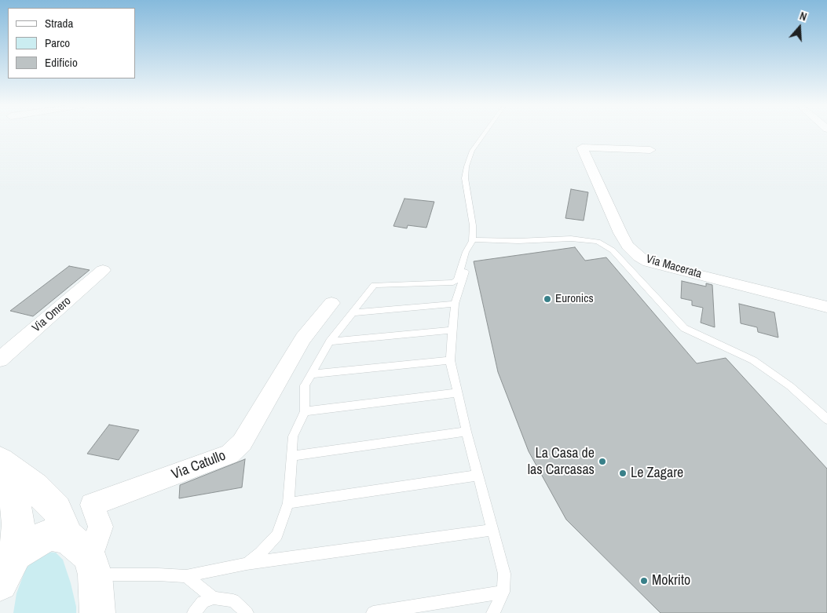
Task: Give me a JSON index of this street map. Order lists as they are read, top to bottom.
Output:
{
  "streets": {
    "street": ["Via Macerata", "Via Omero", "Via Catullo"]
  },
  "places": [
    "Euronics",
    "La Casa de las Carcasas",
    "Le Zagare",
    "Mokrito"
  ],
  "legend": ["Strada", "Parco", "Edificio"],
  "north": "top"
}
